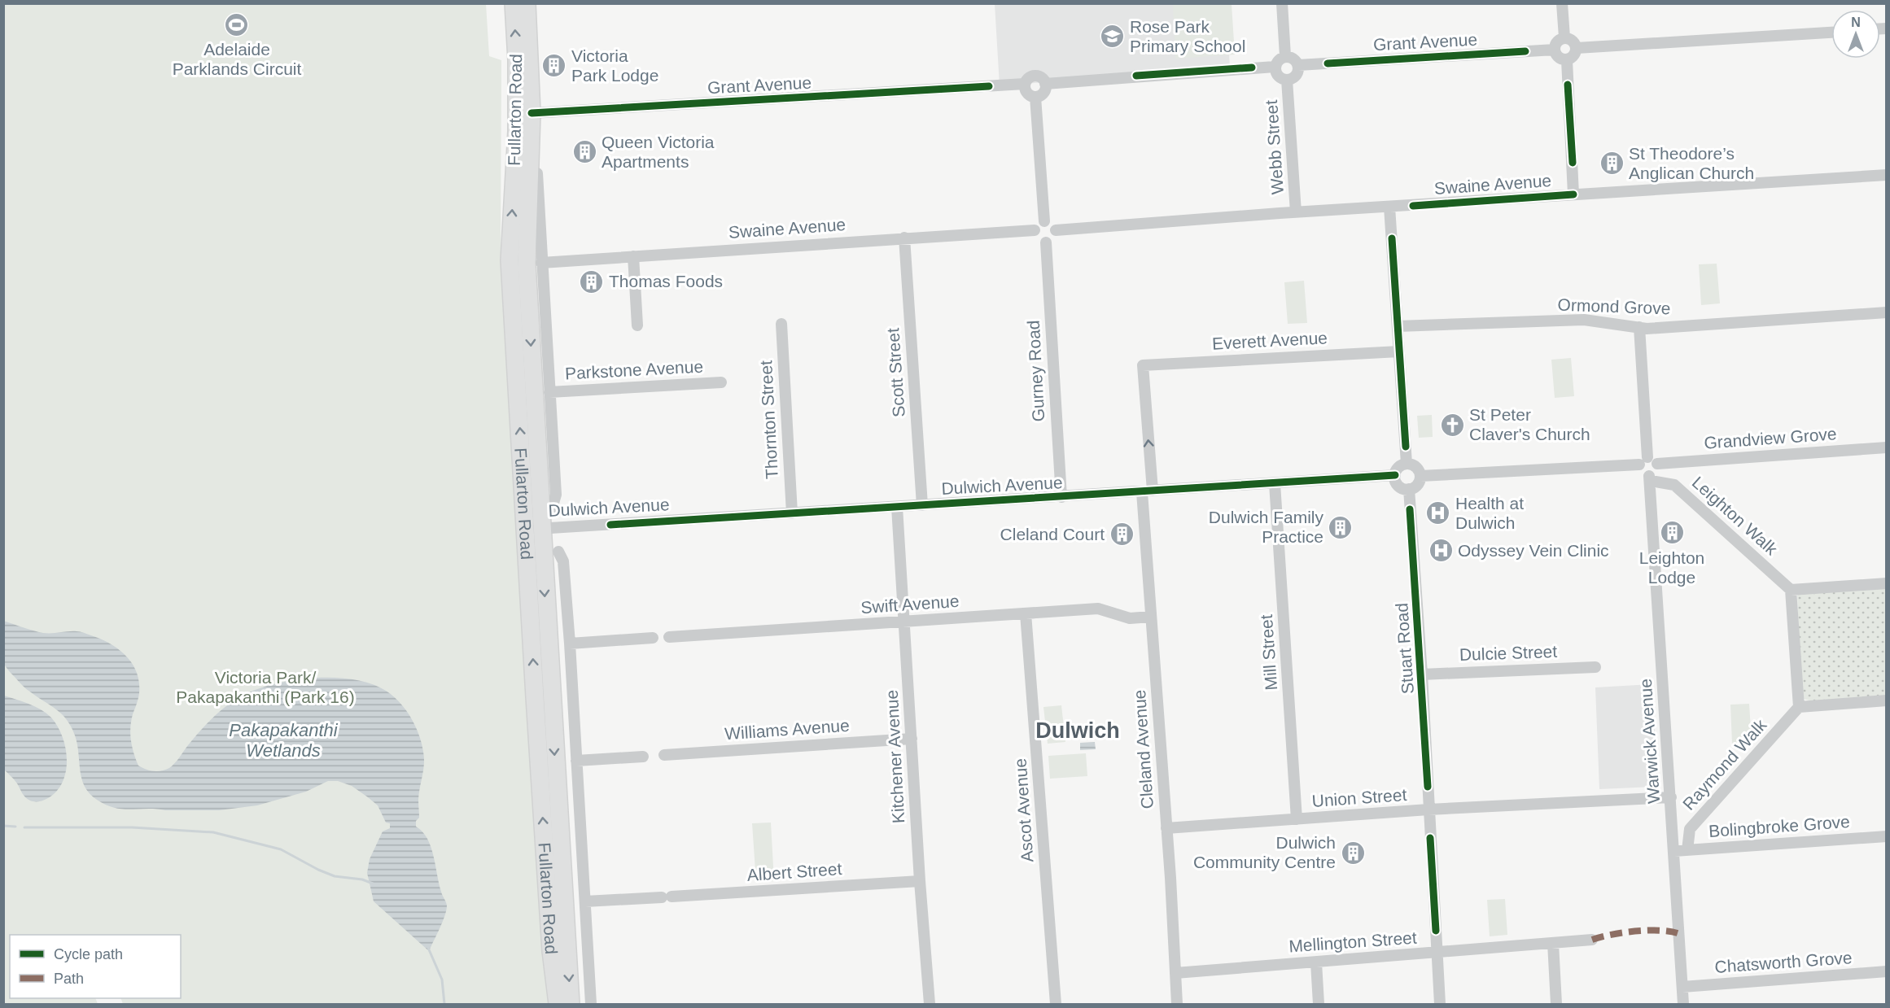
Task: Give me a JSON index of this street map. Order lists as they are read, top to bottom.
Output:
{
  "streets": {
    "highway": ["Fullarton Road"],
    "street": [
      "Grant Avenue",
      "Webb Street",
      "Swaine Avenue",
      "Ormond Grove",
      "Everett Avenue",
      "Parkstone Avenue",
      "Gurney Road",
      "Scott Street",
      "Thornton Street",
      "Grandview Grove",
      "Dulwich Avenue",
      "Leighton Walk",
      "Swift Avenue",
      "Stuart Road",
      "Mill Street",
      "Dulcie Street",
      "Williams Avenue",
      "Warwick Avenue",
      "Cleland Avenue",
      "Kitchener Avenue",
      "Raymond Walk",
      "Union Street",
      "Ascot Avenue",
      "Bolingbroke Grove",
      "Albert Street",
      "Mellington Street",
      "Chatsworth Grove"
    ]
  },
  "crossings": [
    ["Grant Avenue", "Fullarton Road"],
    ["Grant Avenue", "Webb Street"],
    ["Fullarton Road", "Swaine Avenue"],
    ["Fullarton Road", "Parkstone Avenue"],
    ["Fullarton Road", "Dulwich Avenue"],
    ["Fullarton Road", "Albert Street"],
    ["Webb Street", "Swaine Avenue"],
    ["Swaine Avenue", "Gurney Road"],
    ["Swaine Avenue", "Scott Street"],
    ["Everett Avenue", "Cleland Avenue"],
    ["Gurney Road", "Dulwich Avenue"],
    ["Scott Street", "Dulwich Avenue"],
    ["Thornton Street", "Dulwich Avenue"],
    ["Grandview Grove", "Dulwich Avenue"],
    ["Grandview Grove", "Stuart Road"],
    ["Dulwich Avenue", "Stuart Road"],
    ["Dulwich Avenue", "Mill Street"],
    ["Dulwich Avenue", "Cleland Avenue"],
    ["Dulwich Avenue", "Kitchener Avenue"],
    ["Leighton Walk", "Warwick Avenue"],
    ["Swift Avenue", "Cleland Avenue"],
    ["Swift Avenue", "Kitchener Avenue"],
    ["Swift Avenue", "Ascot Avenue"],
    ["Stuart Road", "Dulcie Street"],
    ["Stuart Road", "Union Street"],
    ["Stuart Road", "Mellington Street"],
    ["Mill Street", "Union Street"],
    ["Williams Avenue", "Kitchener Avenue"],
    ["Warwick Avenue", "Union Street"],
    ["Warwick Avenue", "Bolingbroke Grove"],
    ["Warwick Avenue", "Chatsworth Grove"],
    ["Cleland Avenue", "Union Street"],
    ["Cleland Avenue", "Mellington Street"],
    ["Kitchener Avenue", "Albert Street"],
    ["Raymond Walk", "Bolingbroke Grove"]
  ],
  "districts": ["Dulwich"],
  "water": ["Pakapakanthi Wetlands"],
  "parks": ["Victoria Park/ Pakapakanthi (Park 16)"],
  "places": {
    "sports": ["Adelaide Parklands Circuit"],
    "school or university": ["Rose Park Primary School"],
    "building": [
      "Victoria Park Lodge",
      "Queen Victoria Apartments",
      "St Theodore’s Anglican Church",
      "Thomas Foods",
      "Dulwich Family Practice",
      "Leighton Lodge",
      "Cleland Court",
      "Dulwich Community Centre"
    ],
    "church": ["St Peter Claver's Church"],
    "hospital": ["Health at Dulwich", "Odyssey Vein Clinic"]
  },
  "legend": ["Cycle path", "Path"],
  "north": "top"
}
